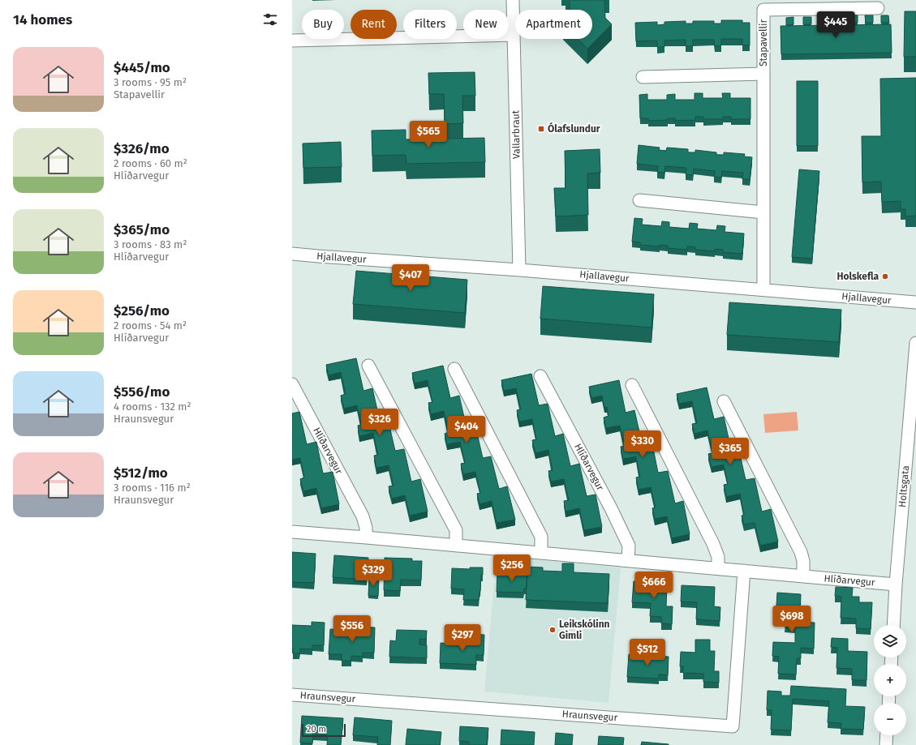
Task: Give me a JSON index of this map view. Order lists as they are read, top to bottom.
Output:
{
  "streets": {
    "street": [
      "Stapavellir",
      "Vallarbraut",
      "Hjallavegur",
      "Hlíðarvegur",
      "Holtsgata",
      "Hraunsvegur"
    ]
  },
  "crossings": [
    ["Stapavellir", "Hjallavegur"],
    ["Vallarbraut", "Hjallavegur"],
    ["Hlíðarvegur", "Holtsgata"],
    ["Hlíðarvegur", "Hraunsvegur"]
  ],
  "places": {
    "transit": ["Ólafslundur"],
    "other": ["Holskefla", "Leikskólinn Gimli"]
  },
  "scale_bar": "20 m",
  "page": {
    "heading": "14 homes",
    "chip": [
      "Buy",
      "Rent",
      "Filters",
      "New",
      "Apartment"
    ],
    "price": [
      "$445",
      "$565",
      "$407",
      "$326",
      "$404",
      "$330",
      "$365",
      "$256",
      "$329",
      "$666",
      "$698",
      "$556",
      "$297",
      "$512"
    ],
    "list": [
      {
        "name": "$445/mo",
        "note": "3 rooms · 95 m² · Stapavellir"
      },
      {
        "name": "$326/mo",
        "note": "2 rooms · 60 m² · Hlíðarvegur"
      },
      {
        "name": "$365/mo",
        "note": "3 rooms · 83 m² · Hlíðarvegur"
      },
      {
        "name": "$256/mo",
        "note": "2 rooms · 54 m² · Hlíðarvegur"
      },
      {
        "name": "$556/mo",
        "note": "4 rooms · 132 m² · Hraunsvegur"
      },
      {
        "name": "$512/mo",
        "note": "3 rooms · 116 m² · Hraunsvegur"
      }
    ],
    "map_buttons": ["+", "−"],
    "scale": "20 m"
  }
}
